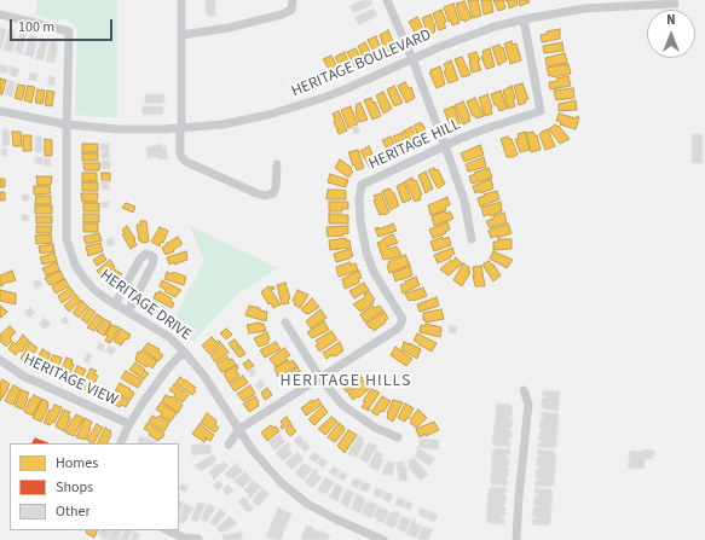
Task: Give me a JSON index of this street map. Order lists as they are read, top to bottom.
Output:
{
  "streets": {
    "street": [
      "HERITAGE BOULEVARD",
      "HERITAGE HILL",
      "HERITAGE DRIVE",
      "HERITAGE VIEW"
    ]
  },
  "crossings": [
    ["HERITAGE BOULEVARD", "HERITAGE HILL"],
    ["HERITAGE BOULEVARD", "HERITAGE DRIVE"],
    ["HERITAGE HILL", "HERITAGE DRIVE"]
  ],
  "districts": ["HERITAGE HILLS"],
  "legend": ["Homes", "Shops", "Other"],
  "scale_bar": "100 m",
  "north": "top"
}
